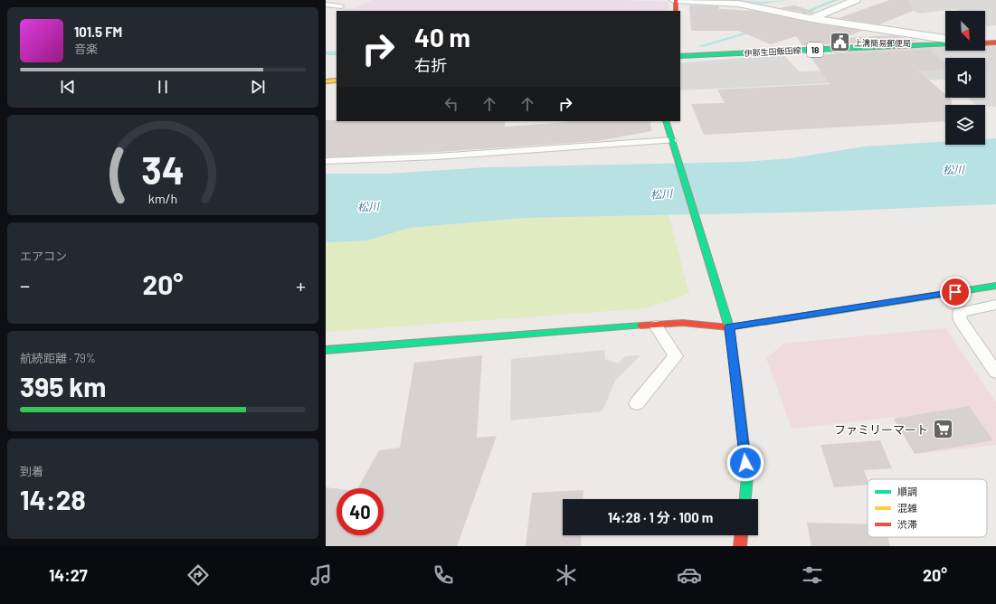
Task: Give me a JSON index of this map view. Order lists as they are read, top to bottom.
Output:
{
  "streets": {
    "main road": ["18", "伊那生田飯田線"]
  },
  "water": ["松川"],
  "places": {
    "public building": ["上溝簡易郵便局"],
    "supermarket": ["ファミリーマート"]
  },
  "legend": ["順調", "混雑", "渋滞"],
  "north": "bottom right",
  "page": {
    "turn": ["40 m", "右折"],
    "song": ["101.5 FM", "音楽"],
    "tile": [
      "エアコン",
      ["航続距離 · 79%", "395 km"],
      ["到着", "14:28"]
    ],
    "heat": ["−", "20°", "+"],
    "limit": "40",
    "trip": "14:28 · 1 分 · 100 m",
    "tabs": ["14:27", "20°"],
    "gauge": ["34", "km/h"]
  }
}
